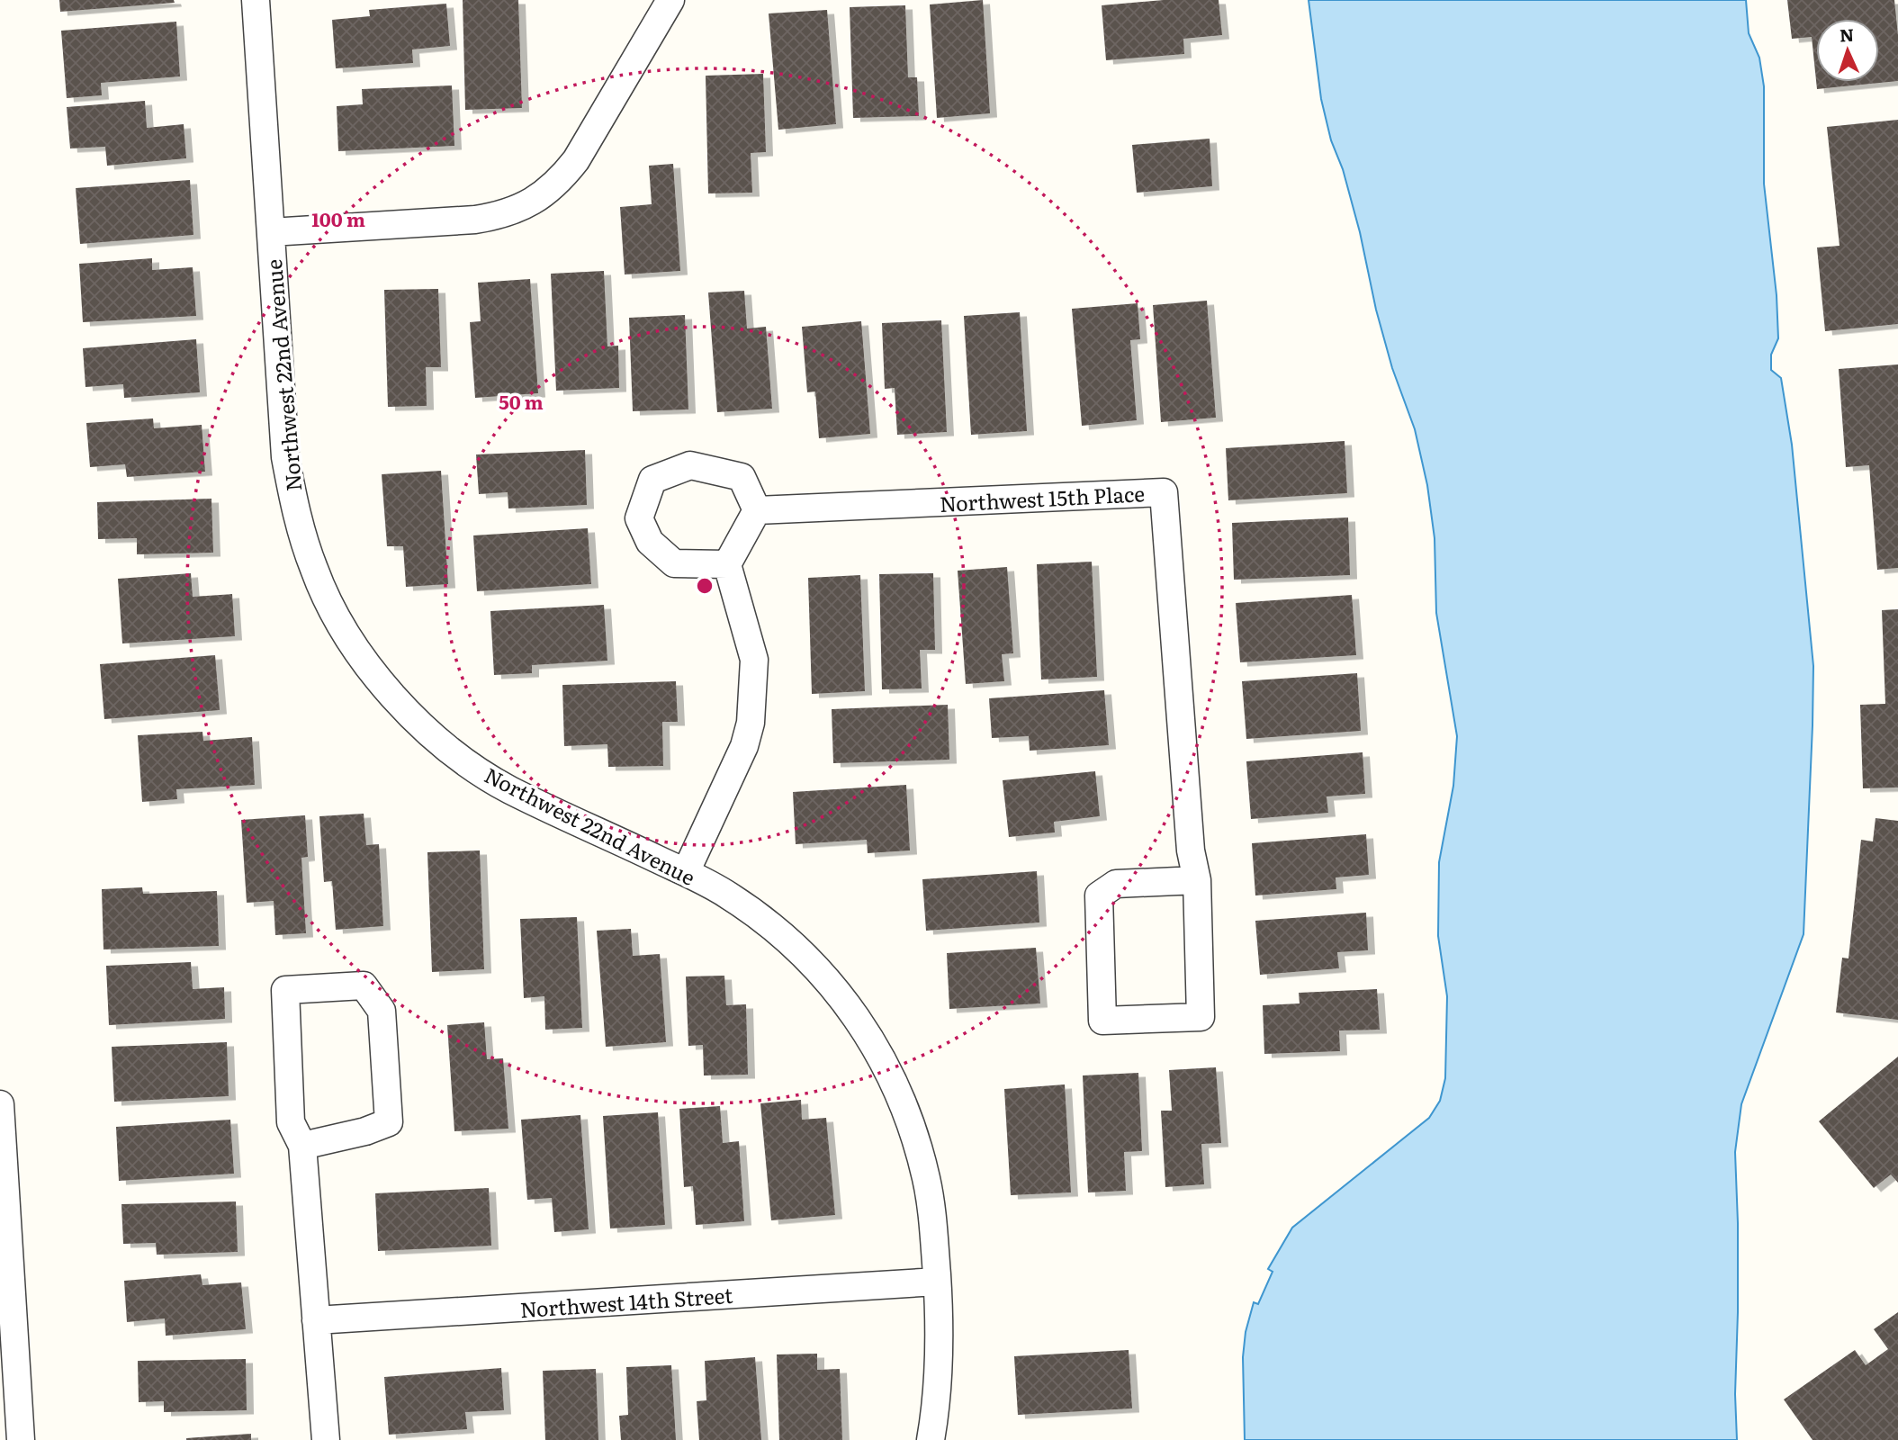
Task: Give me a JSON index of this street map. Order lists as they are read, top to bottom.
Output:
{
  "streets": {
    "street": ["Northwest 22nd Avenue", "Northwest 15th Place", "Northwest 14th Street"]
  },
  "crossings": [
    ["Northwest 22nd Avenue", "Northwest 14th Street"]
  ],
  "north": "top",
  "rings": ["100 m", "50 m"]
}
